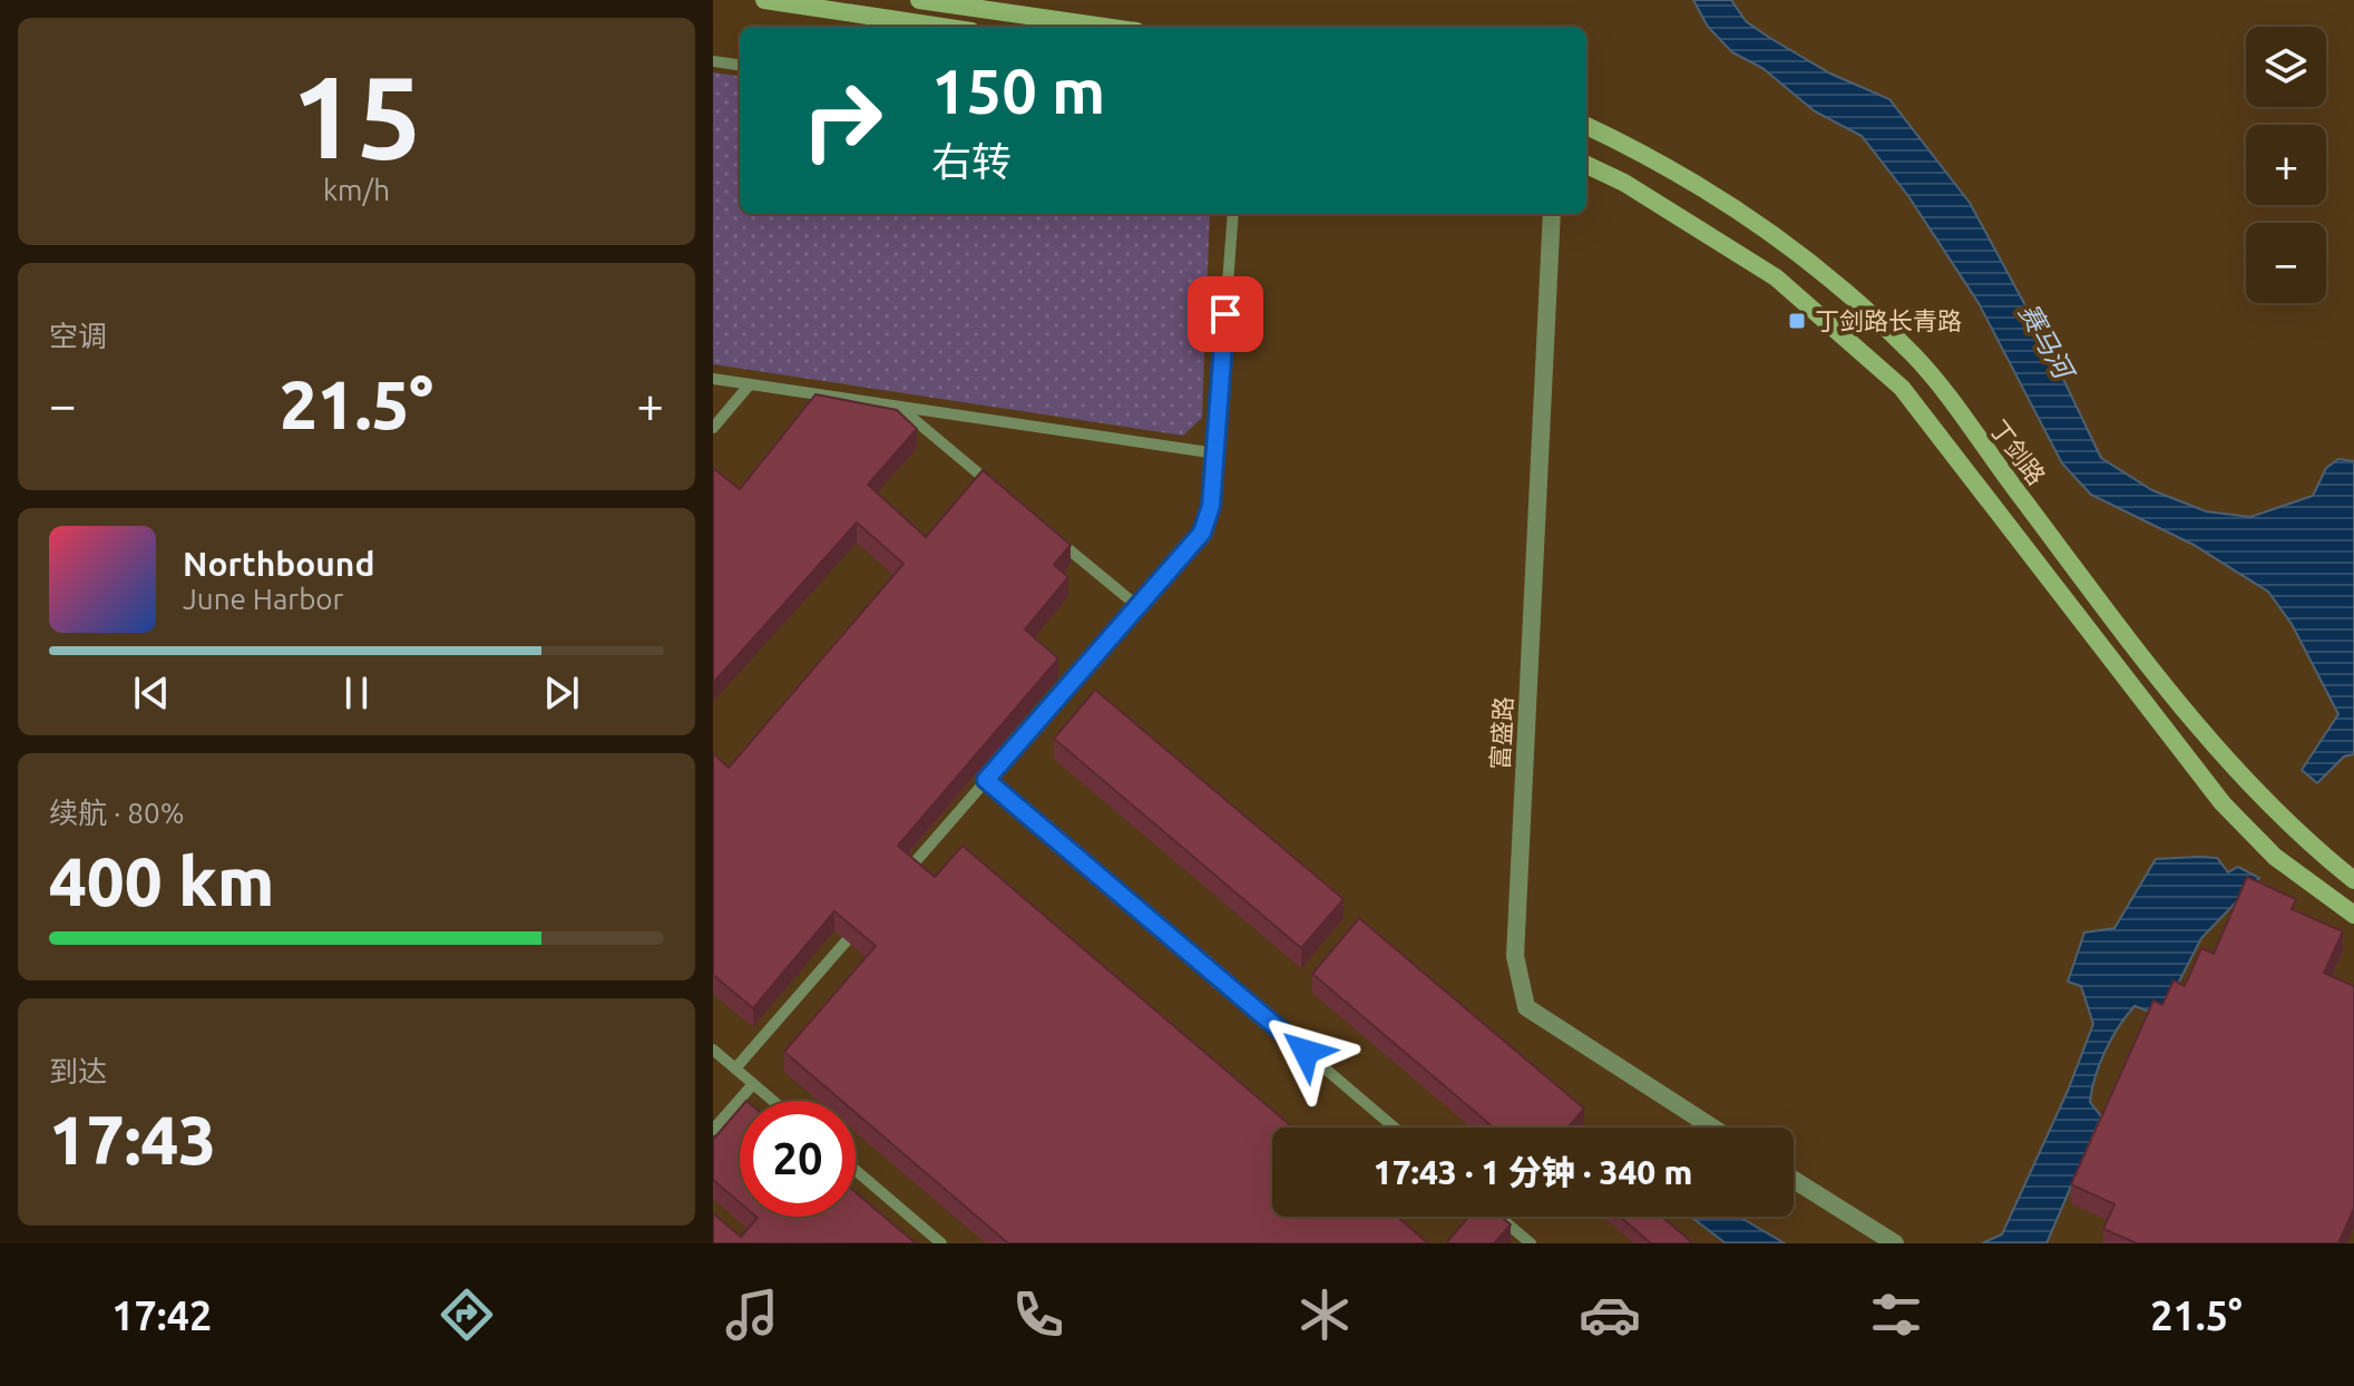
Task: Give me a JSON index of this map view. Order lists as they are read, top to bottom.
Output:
{
  "streets": {
    "main road": ["丁剑路"],
    "street": ["富盛路"]
  },
  "water": ["赛马河"],
  "places": {
    "transit": ["丁剑路长青路"]
  },
  "page": {
    "tile": [
      ["15", "km/h"],
      "空调",
      ["续航 · 80%", "400 km"],
      ["到达", "17:43"]
    ],
    "map_buttons": ["+", "−"],
    "turn": ["150 m", "右转"],
    "heat": ["−", "21.5°", "+"],
    "song": ["Northbound", "June Harbor"],
    "limit": "20",
    "trip": "17:43 · 1 分钟 · 340 m",
    "tabs": ["17:42", "21.5°"]
  }
}
